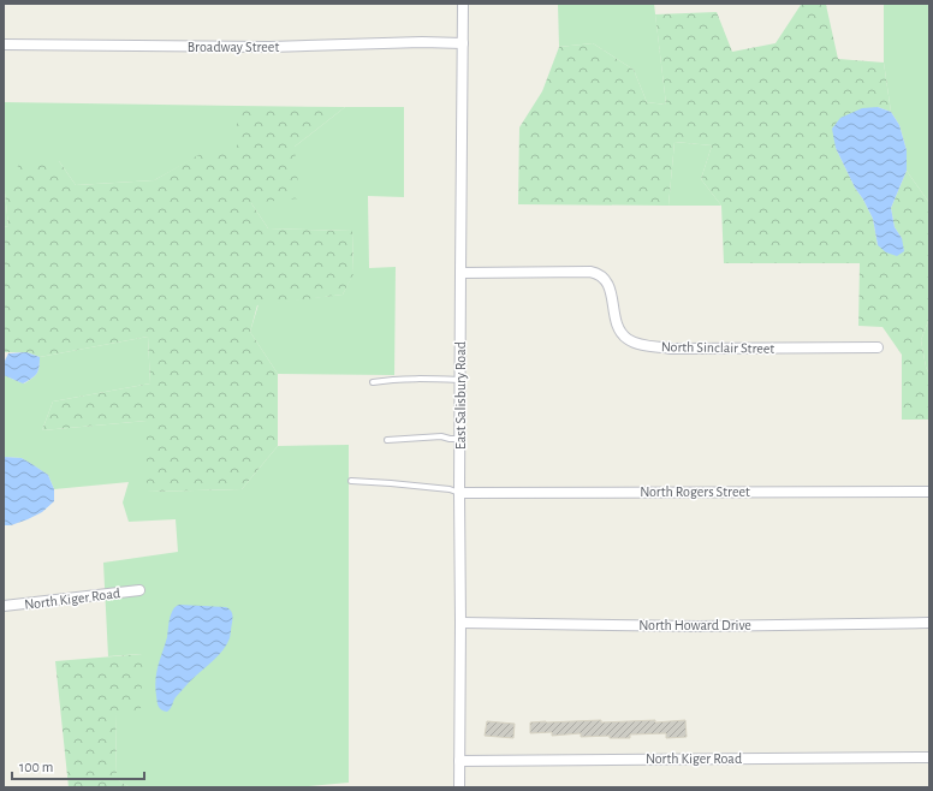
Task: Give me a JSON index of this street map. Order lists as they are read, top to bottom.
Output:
{
  "streets": {
    "street": [
      "Broadway Street",
      "North Sinclair Street",
      "East Salisbury Road",
      "North Rogers Street",
      "North Kiger Road",
      "North Howard Drive"
    ]
  },
  "crossings": [
    ["Broadway Street", "East Salisbury Road"],
    ["North Sinclair Street", "East Salisbury Road"],
    ["East Salisbury Road", "North Rogers Street"],
    ["East Salisbury Road", "North Kiger Road"],
    ["East Salisbury Road", "North Howard Drive"]
  ],
  "scale_bar": "100 m"
}
